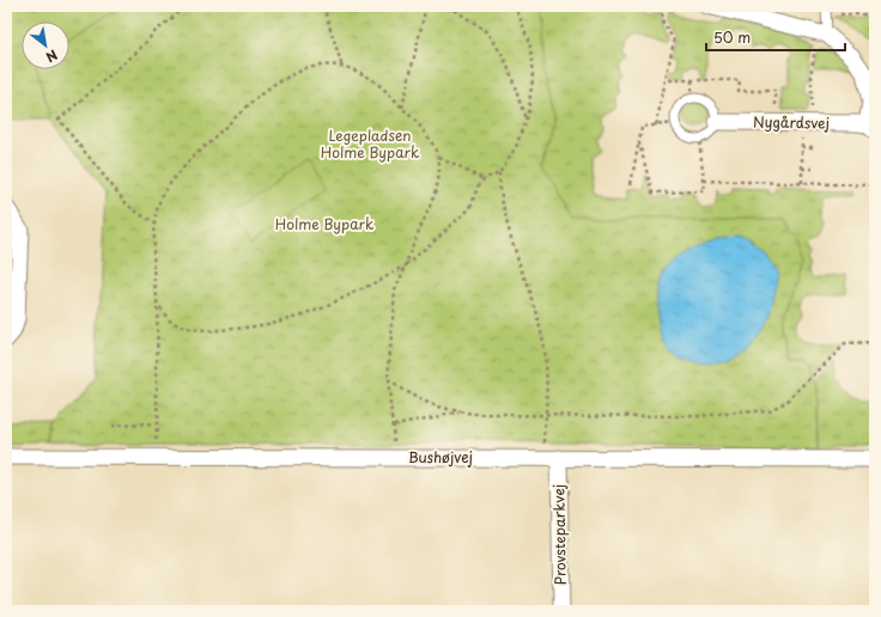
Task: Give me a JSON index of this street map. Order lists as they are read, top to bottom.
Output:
{
  "streets": {
    "street": ["Nygårdsvej", "Bushøjvej", "Provsteparkvej"]
  },
  "crossings": [
    ["Bushøjvej", "Provsteparkvej"]
  ],
  "parks": ["Legepladsen Holme Bypark", "Holme Bypark"],
  "scale_bar": "50 m",
  "north": "bottom right"
}
